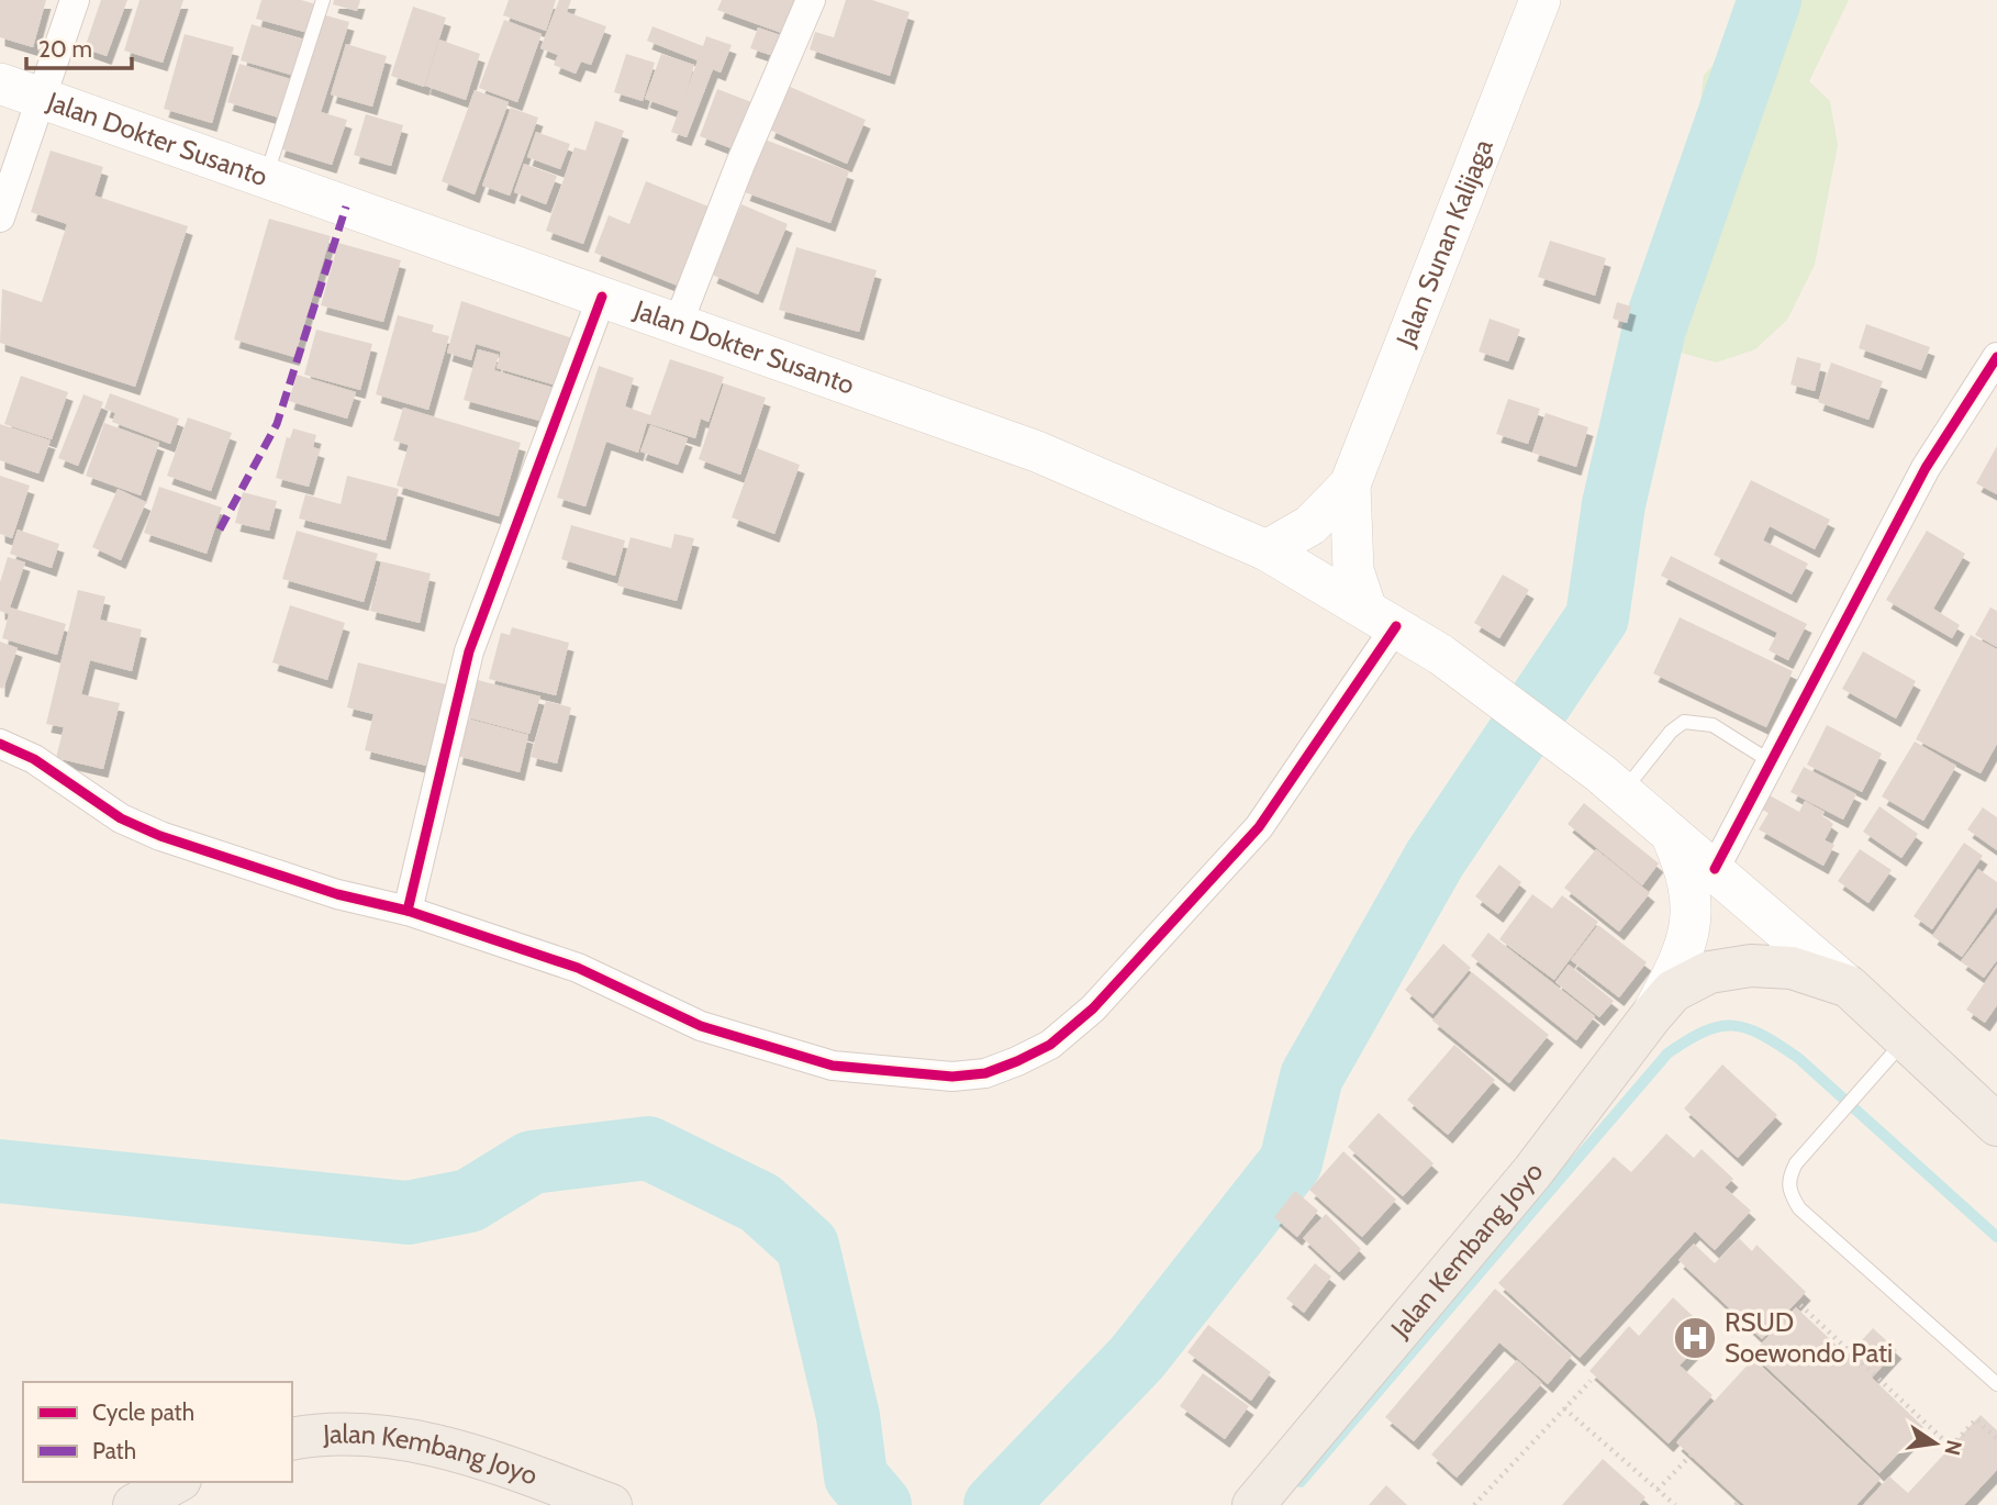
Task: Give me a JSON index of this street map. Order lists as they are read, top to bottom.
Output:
{
  "streets": {
    "main road": ["Jalan Dokter Susanto", "Jalan Sunan Kalijaga", "Jalan Kembang Joyo"]
  },
  "crossings": [
    ["Jalan Dokter Susanto", "Jalan Sunan Kalijaga"]
  ],
  "places": {
    "hospital": ["RSUD Soewondo Pati"]
  },
  "legend": ["Cycle path", "Path"],
  "scale_bar": "20 m",
  "north": "right"
}
